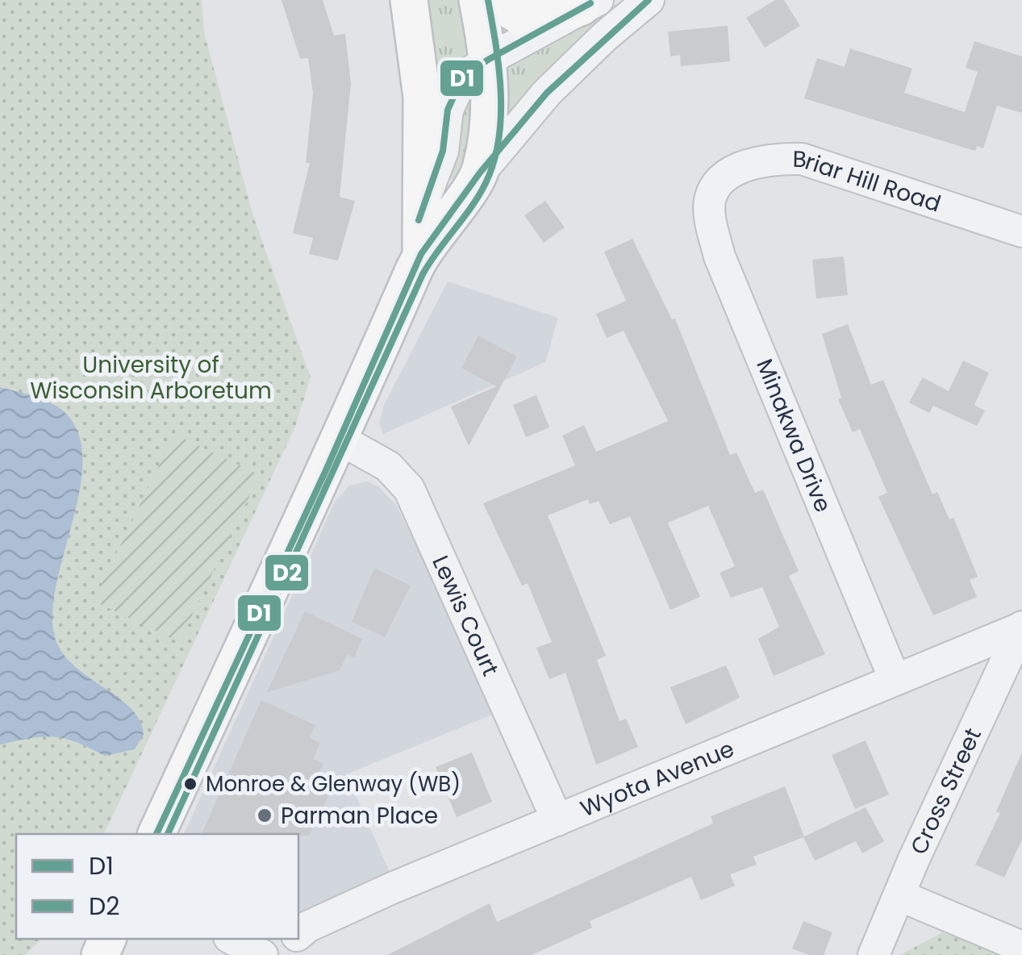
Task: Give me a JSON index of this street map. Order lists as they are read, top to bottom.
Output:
{
  "streets": {
    "street": [
      "Briar Hill Road",
      "Minakwa Drive",
      "Lewis Court",
      "Wyota Avenue",
      "Cross Street"
    ]
  },
  "crossings": [
    ["Briar Hill Road", "Minakwa Drive"],
    ["Minakwa Drive", "Wyota Avenue"],
    ["Lewis Court", "Wyota Avenue"],
    ["Wyota Avenue", "Cross Street"]
  ],
  "parks": ["University of Wisconsin Arboretum"],
  "places": ["Monroe & Glenway (WB)", "Parman Place"],
  "lines": ["transit line D1", "transit line D2"],
  "legend": ["D1", "D2"]
}
